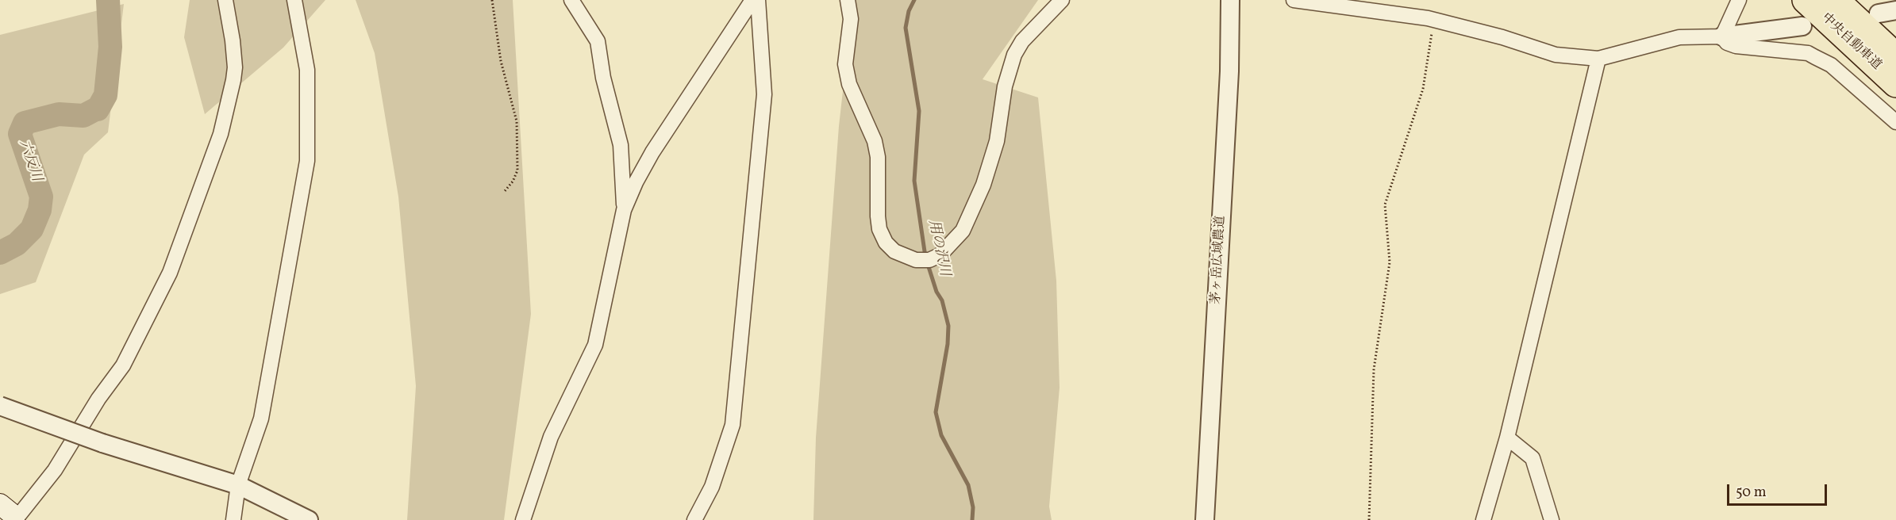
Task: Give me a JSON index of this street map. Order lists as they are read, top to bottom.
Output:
{
  "streets": {
    "highway": ["中央自動車道"],
    "street": ["茅ヶ岳広域農道"]
  },
  "water": ["六反川", "用の沢川"],
  "scale_bar": "50 m"
}
